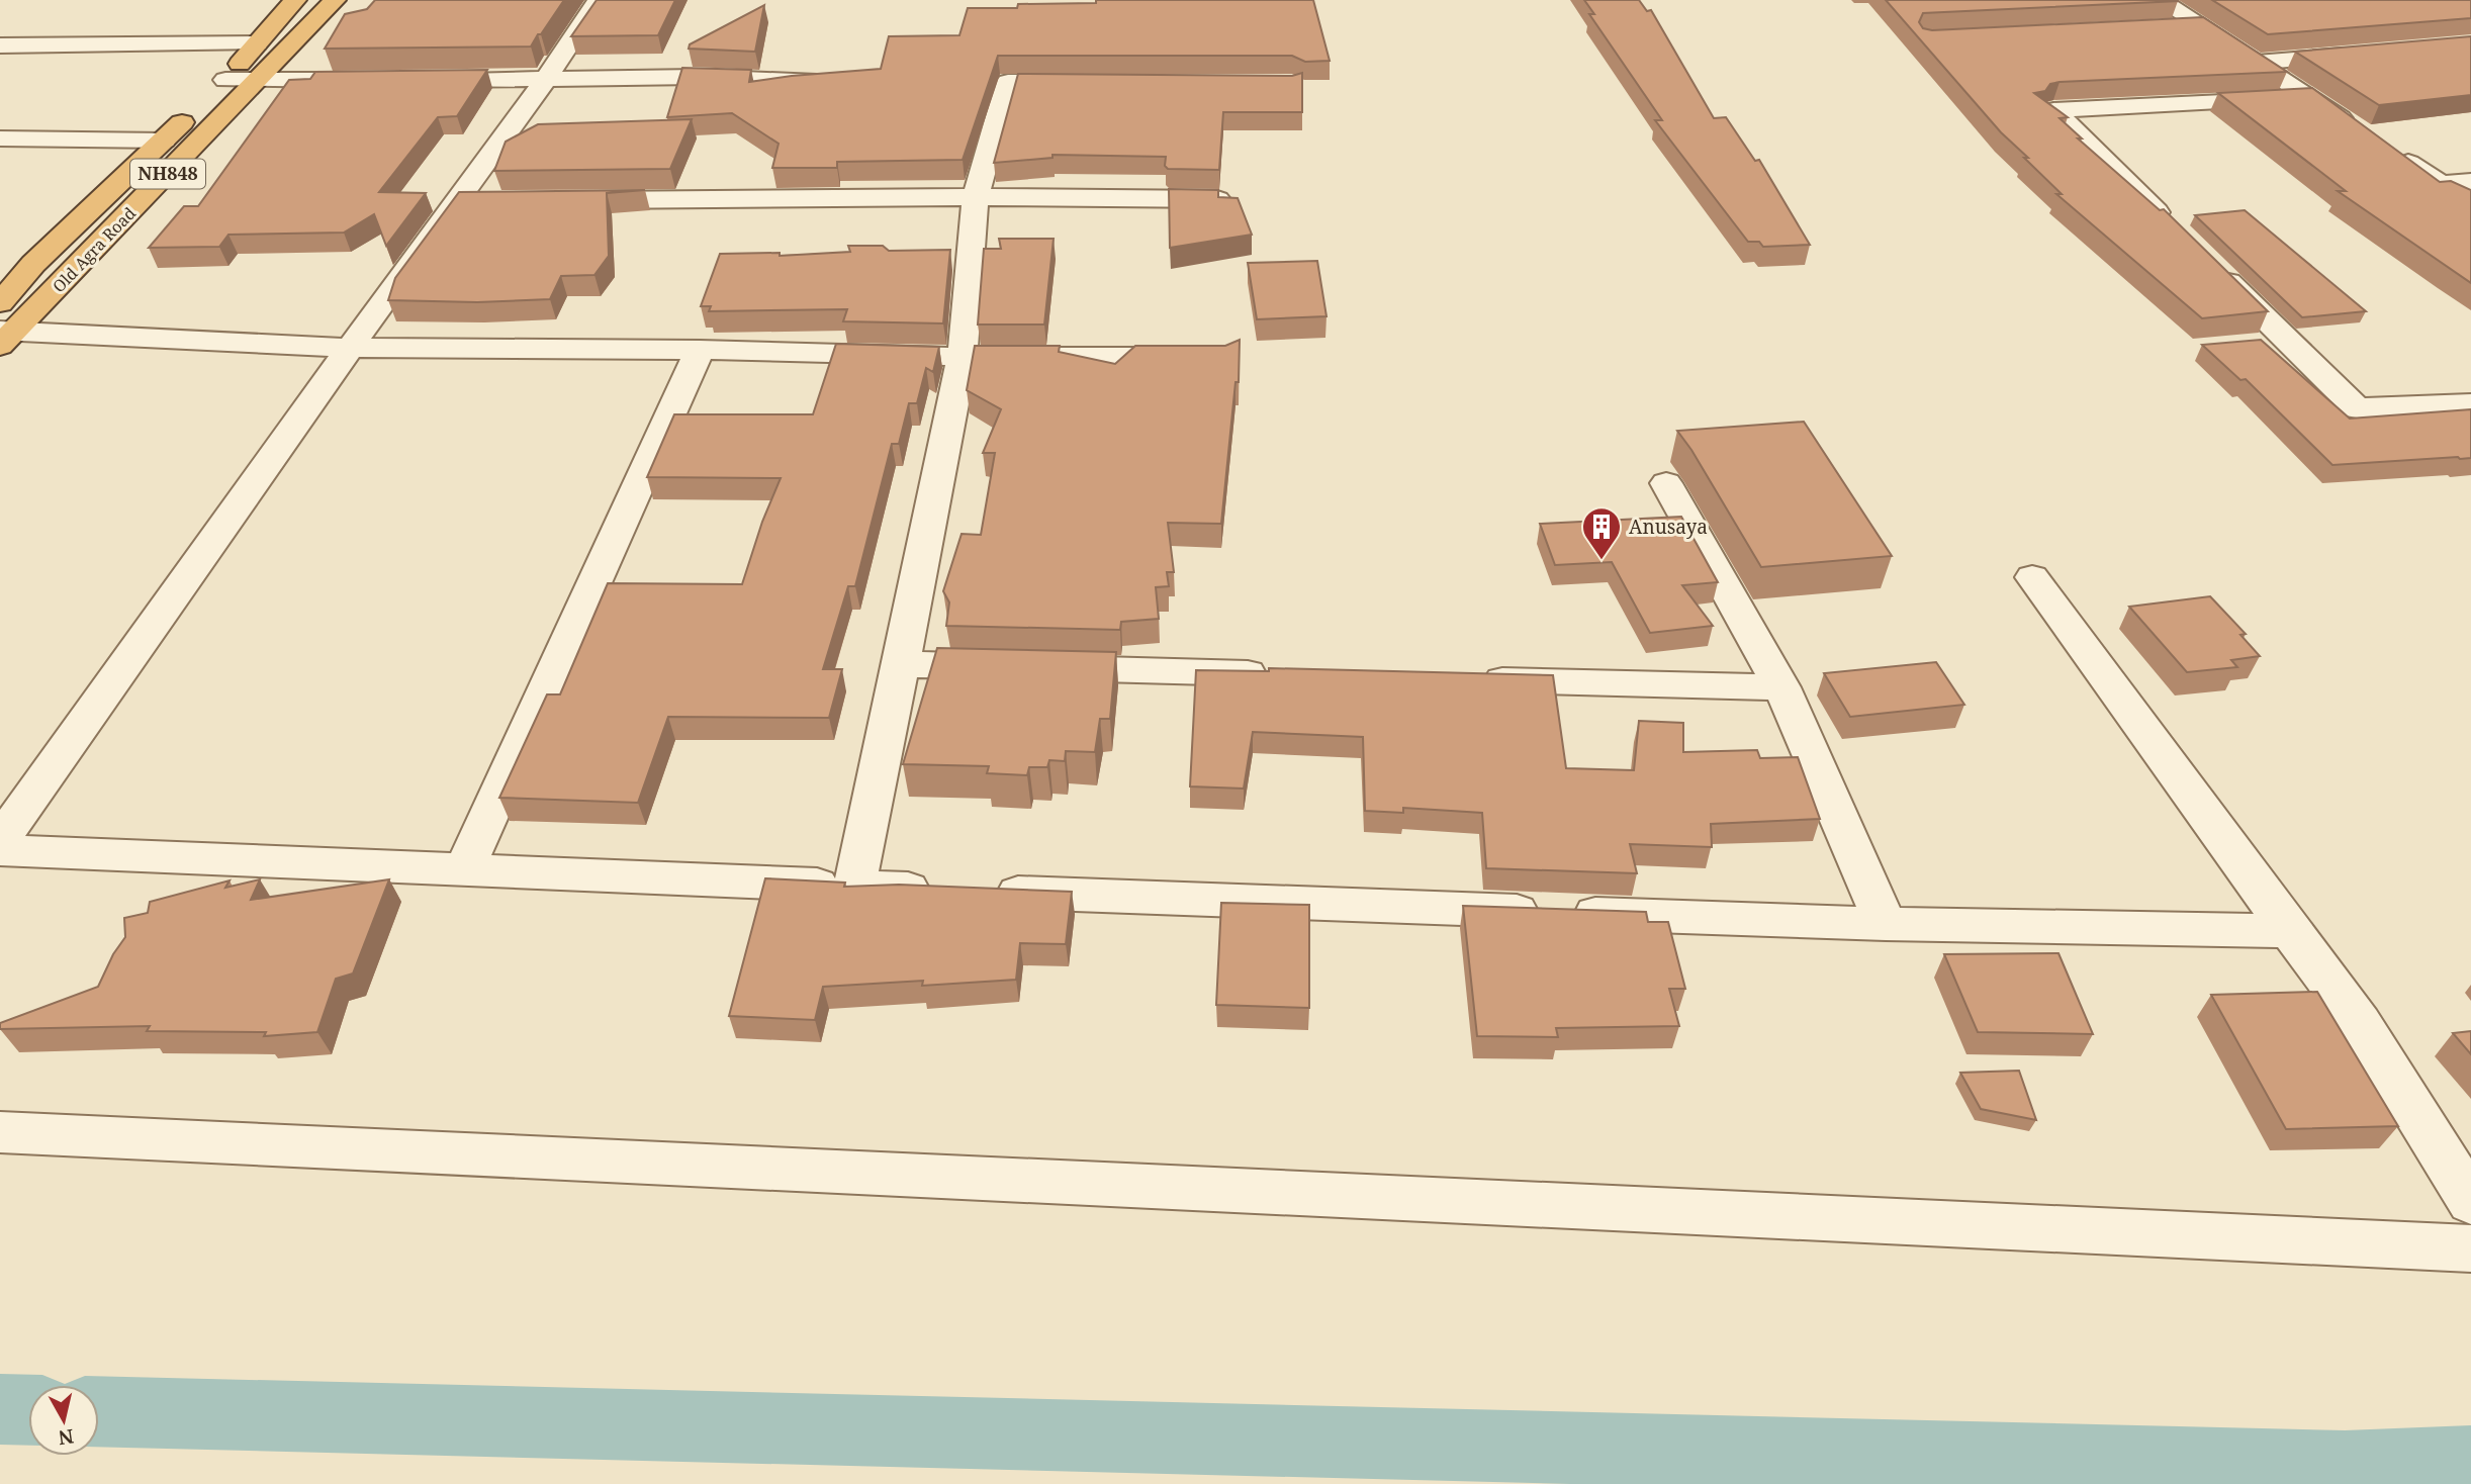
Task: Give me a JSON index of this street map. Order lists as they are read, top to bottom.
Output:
{
  "streets": {
    "highway": ["NH848", "Old Agra Road"]
  },
  "crossings": [
    ["NH848", "Old Agra Road"]
  ],
  "places": {
    "building": ["Anusaya"]
  },
  "north": "bottom"
}
